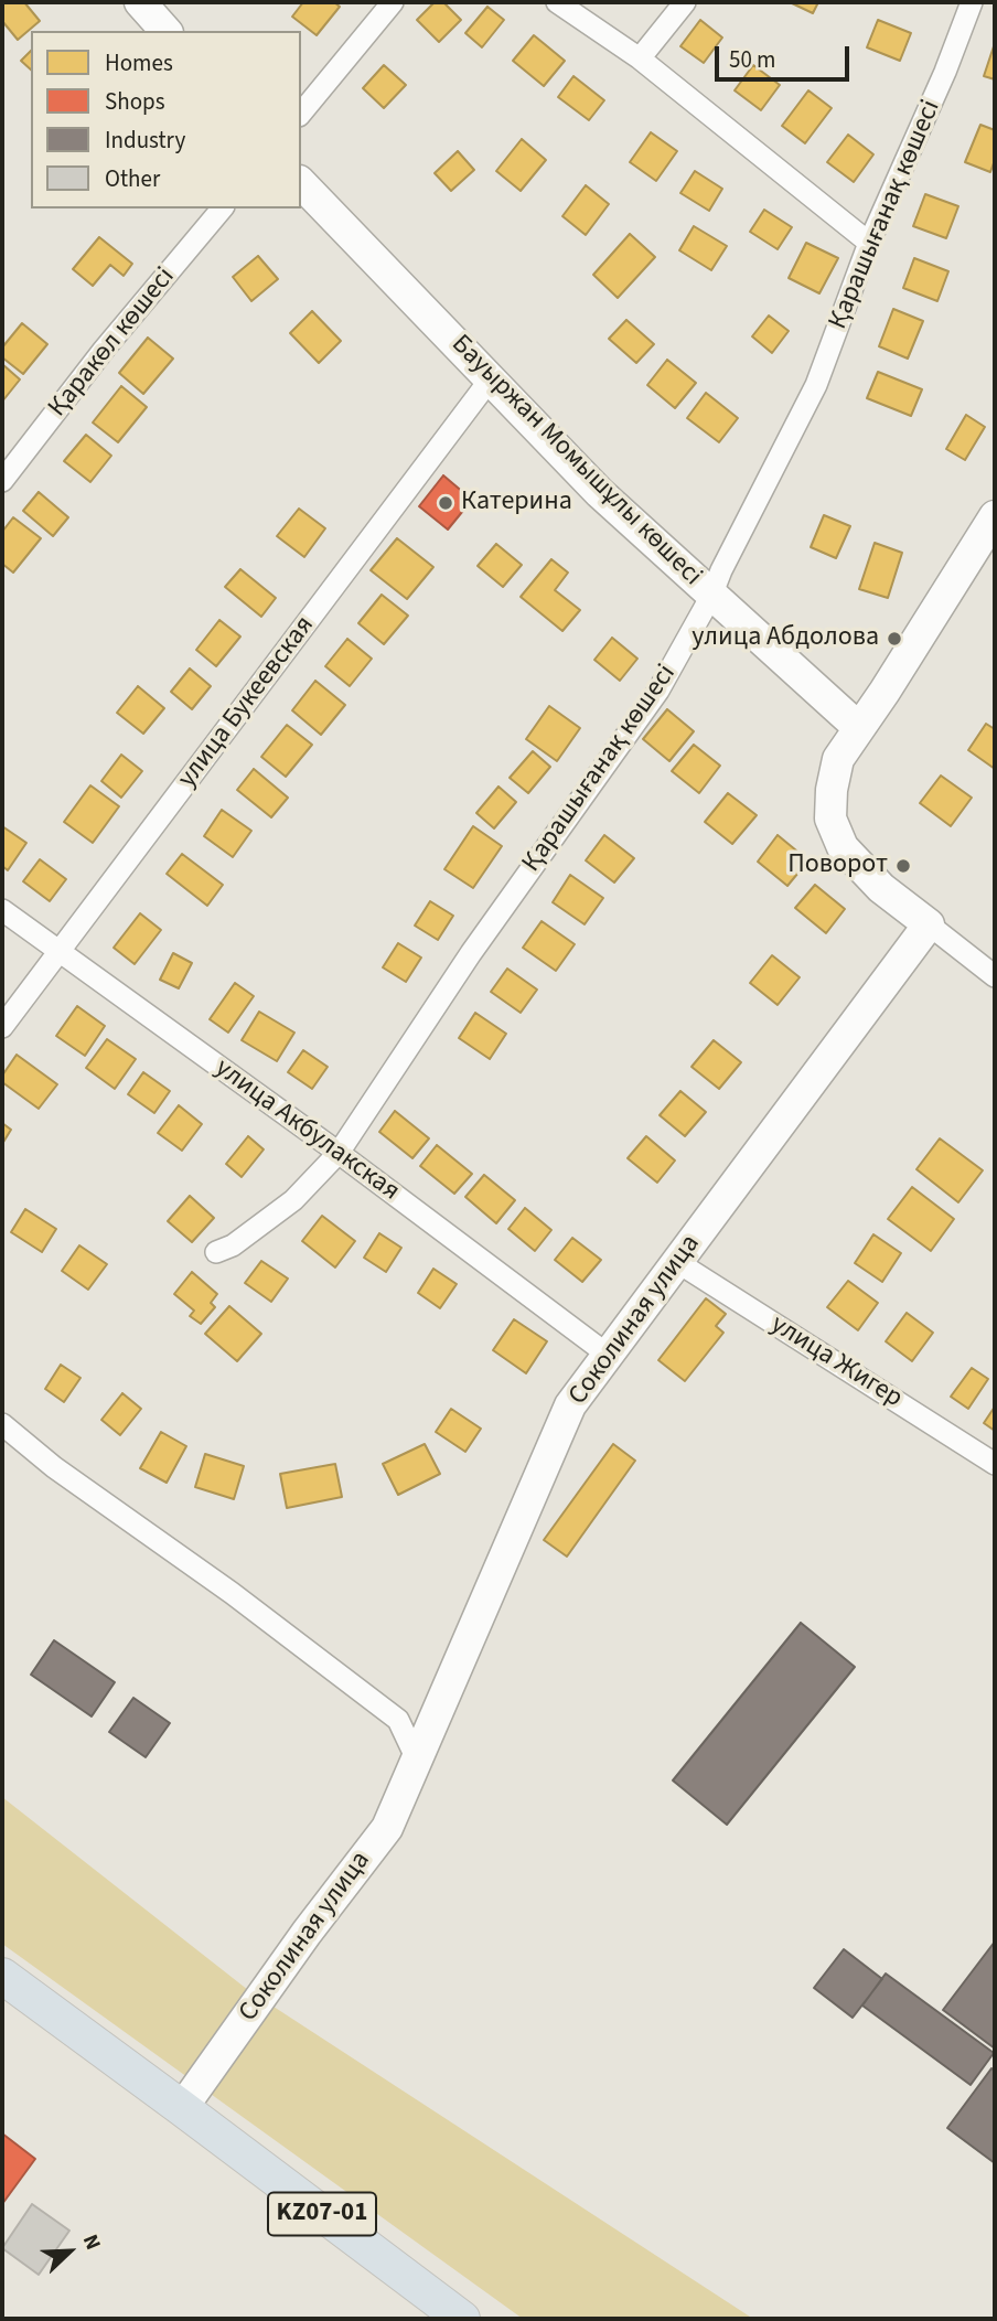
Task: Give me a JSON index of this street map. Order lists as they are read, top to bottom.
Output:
{
  "streets": {
    "main road": ["KZ07-01"],
    "street": [
      "Қарашығанақ көшесі",
      "Қаракөл көшесі",
      "Бауыржан Момышұлы көшесі",
      "улица Букеевская",
      "улица Акбулакская",
      "Соколиная улица",
      "улица Жигер"
    ]
  },
  "crossings": [
    ["Қарашығанақ көшесі", "Бауыржан Момышұлы көшесі"],
    ["Қарашығанақ көшесі", "улица Акбулакская"],
    ["Бауыржан Момышұлы көшесі", "улица Букеевская"],
    ["улица Букеевская", "улица Акбулакская"],
    ["улица Акбулакская", "Соколиная улица"],
    ["Соколиная улица", "улица Жигер"],
    ["Соколиная улица", "KZ07-01"]
  ],
  "places": ["Катерина", "улица Абдолова", "Поворот"],
  "legend": [
    "Homes",
    "Shops",
    "Industry",
    "Other"
  ],
  "scale_bar": "50 m",
  "north": "top right"
}
